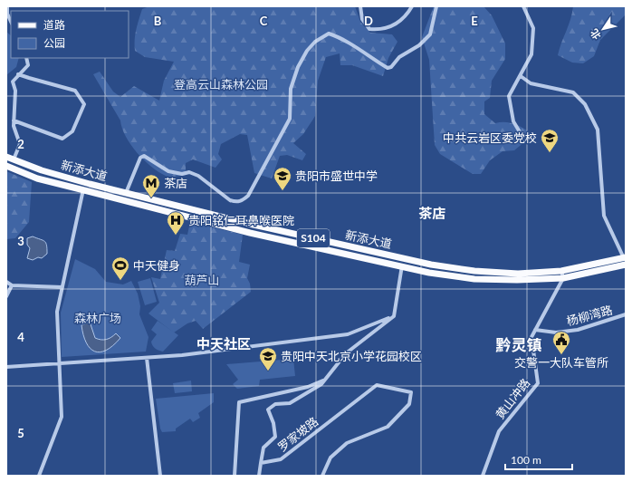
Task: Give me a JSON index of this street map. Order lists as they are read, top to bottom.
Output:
{
  "streets": {
    "main road": ["新添大道", "S104"],
    "street": ["杨柳湾路", "黄山冲路", "罗家坡路"]
  },
  "crossings": [
    ["新添大道", "黄山冲路"],
    ["杨柳湾路", "黄山冲路"]
  ],
  "districts": ["茶店", "中天社区", "黔灵镇"],
  "parks": ["登高云山森林公园", "葫芦山", "森林广场"],
  "places": {
    "school or university": ["中共云岩区委党校", "贵阳市盛世中学", "贵阳中天北京小学花园校区"],
    "metro station": ["茶店"],
    "hospital": ["贵阳铭仁耳鼻喉医院"],
    "sports": ["中天健身"],
    "public building": ["交警一大队车管所"]
  },
  "legend": ["道路", "公园"],
  "scale_bar": "100 m",
  "north": "bottom left",
  "grid": {
    "columns": [
      "B",
      "C",
      "D",
      "E"
    ],
    "rows": [
      "2",
      "3",
      "4",
      "5"
    ]
  }
}
